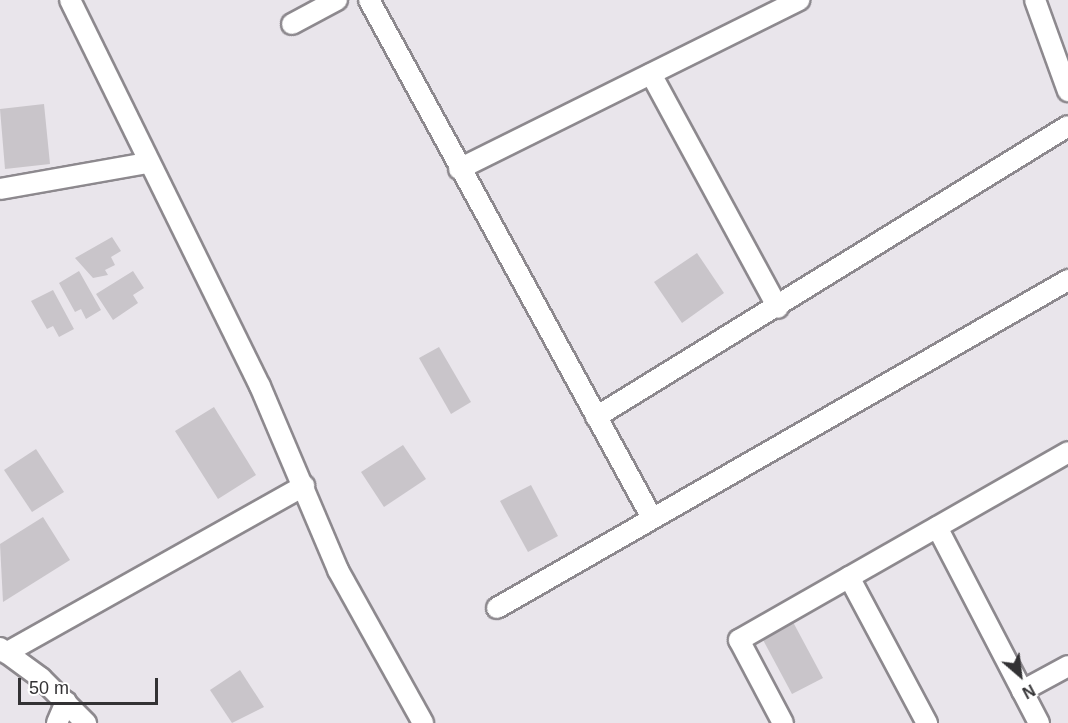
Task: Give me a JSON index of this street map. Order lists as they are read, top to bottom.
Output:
{
  "scale_bar": "50 m",
  "north": "bottom right"
}
